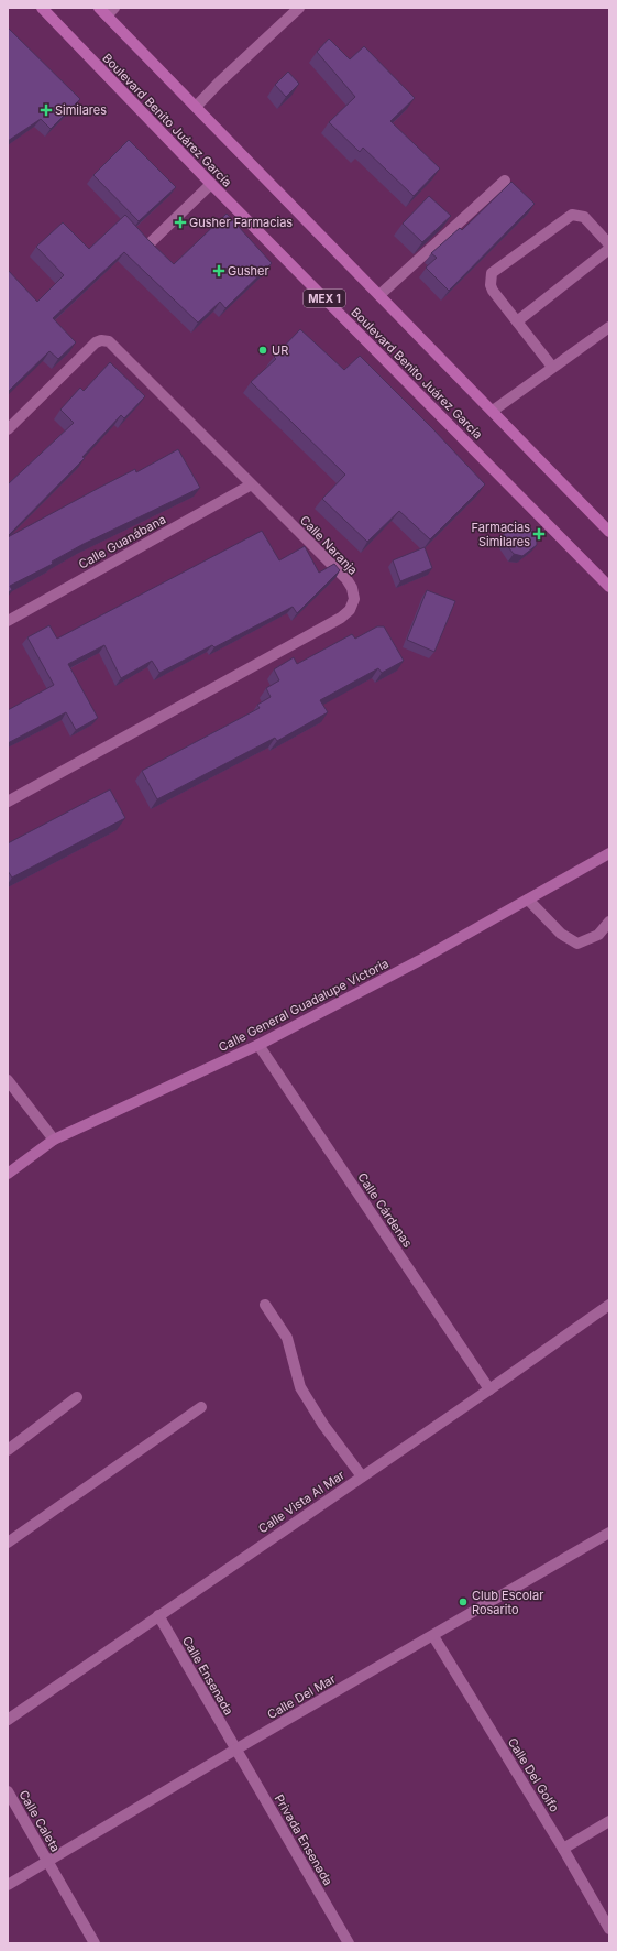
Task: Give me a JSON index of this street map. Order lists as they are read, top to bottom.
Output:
{
  "streets": {
    "main road": ["Boulevard Benito Juárez García", "MEX 1"],
    "street": [
      "Calle Guanábana",
      "Calle Naranja",
      "Calle General Guadalupe Victoria",
      "Calle Cárdenas",
      "Calle Vista Al Mar",
      "Calle Ensenada",
      "Calle Del Mar",
      "Calle Del Golfo",
      "Calle Caleta",
      "Privada Ensenada"
    ]
  },
  "crossings": [
    ["Calle Guanábana", "Calle Naranja"],
    ["Calle General Guadalupe Victoria", "Calle Cárdenas"],
    ["Calle Cárdenas", "Calle Vista Al Mar"],
    ["Calle Vista Al Mar", "Calle Ensenada"],
    ["Calle Ensenada", "Calle Del Mar"],
    ["Calle Ensenada", "Privada Ensenada"],
    ["Calle Del Mar", "Calle Del Golfo"],
    ["Calle Del Mar", "Calle Caleta"],
    ["Calle Del Mar", "Privada Ensenada"]
  ],
  "places": {
    "health": [
      "Similares",
      "Gusher Farmacias",
      "Gusher",
      "Farmacias Similares"
    ],
    "other": ["UR", "Club Escolar Rosarito"]
  }
}
